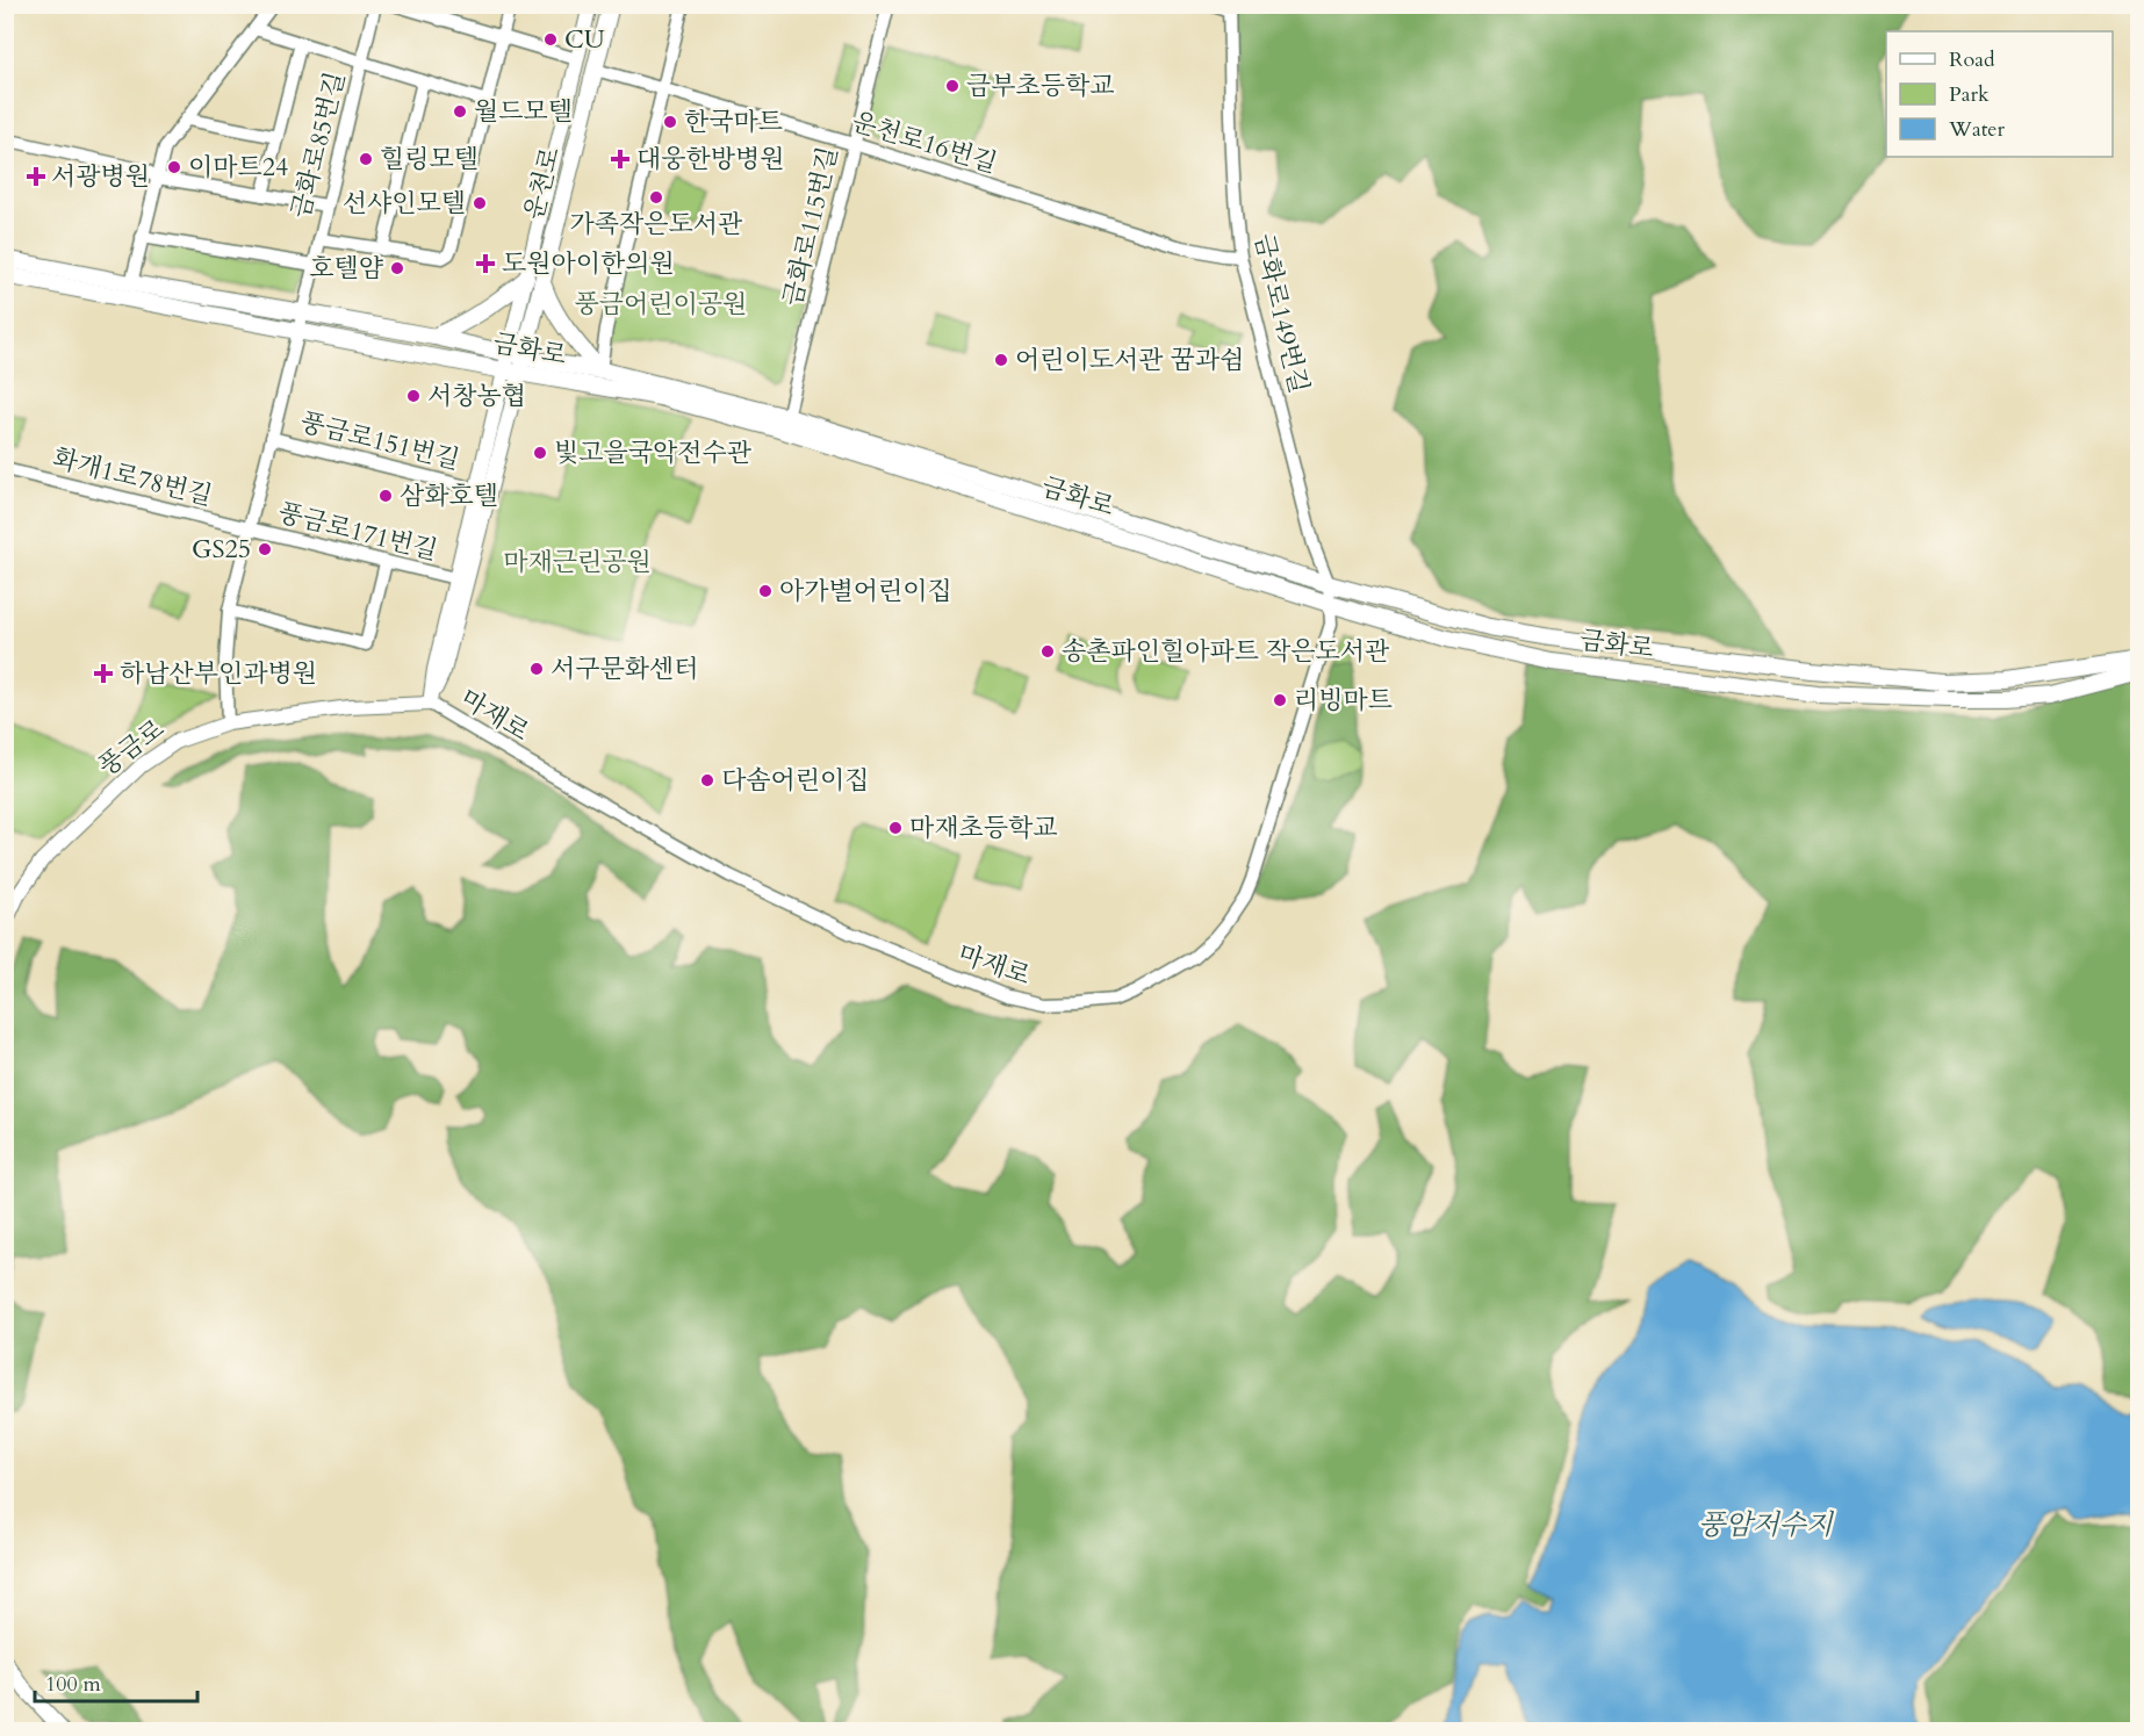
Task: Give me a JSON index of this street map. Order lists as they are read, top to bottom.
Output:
{
  "streets": {
    "main road": ["운천로", "금화로"],
    "street": [
      "운천로16번길",
      "금화로85번길",
      "금화로115번길",
      "금화로149번길",
      "풍금로151번길",
      "화개1로78번길",
      "풍금로171번길",
      "마재로",
      "풍금로"
    ]
  },
  "crossings": [
    ["운천로16번길", "운천로"],
    ["운천로16번길", "금화로115번길"],
    ["운천로16번길", "금화로149번길"],
    ["금화로85번길", "금화로"],
    ["금화로85번길", "풍금로151번길"],
    ["운천로", "금화로"],
    ["금화로115번길", "금화로"],
    ["금화로149번길", "금화로"],
    ["금화로149번길", "마재로"],
    ["금화로", "풍금로151번길"],
    ["금화로", "마재로"],
    ["풍금로151번길", "화개1로78번길"],
    ["풍금로151번길", "풍금로171번길"],
    ["풍금로151번길", "풍금로"],
    ["화개1로78번길", "풍금로171번길"],
    ["마재로", "풍금로"]
  ],
  "water": ["풍암저수지"],
  "parks": ["풍금어린이공원", "마재근린공원"],
  "places": {
    "other": [
      "CU",
      "금부초등학교",
      "월드모텔",
      "한국마트",
      "힐링모텔",
      "이마트24",
      "가족작은도서관",
      "선샤인모텔",
      "호텔얌",
      "어린이도서관 꿈과쉼",
      "서창농협",
      "빛고을국악전수관",
      "삼화호텔",
      "GS25",
      "아가별어린이집",
      "송촌파인힐아파트 작은도서관",
      "서구문화센터",
      "리빙마트",
      "다솜어린이집",
      "마재초등학교"
    ],
    "health": [
      "대웅한방병원",
      "서광병원",
      "도원아이한의원",
      "하남산부인과병원"
    ]
  },
  "legend": ["Road", "Park", "Water"],
  "scale_bar": "100 m"
}
